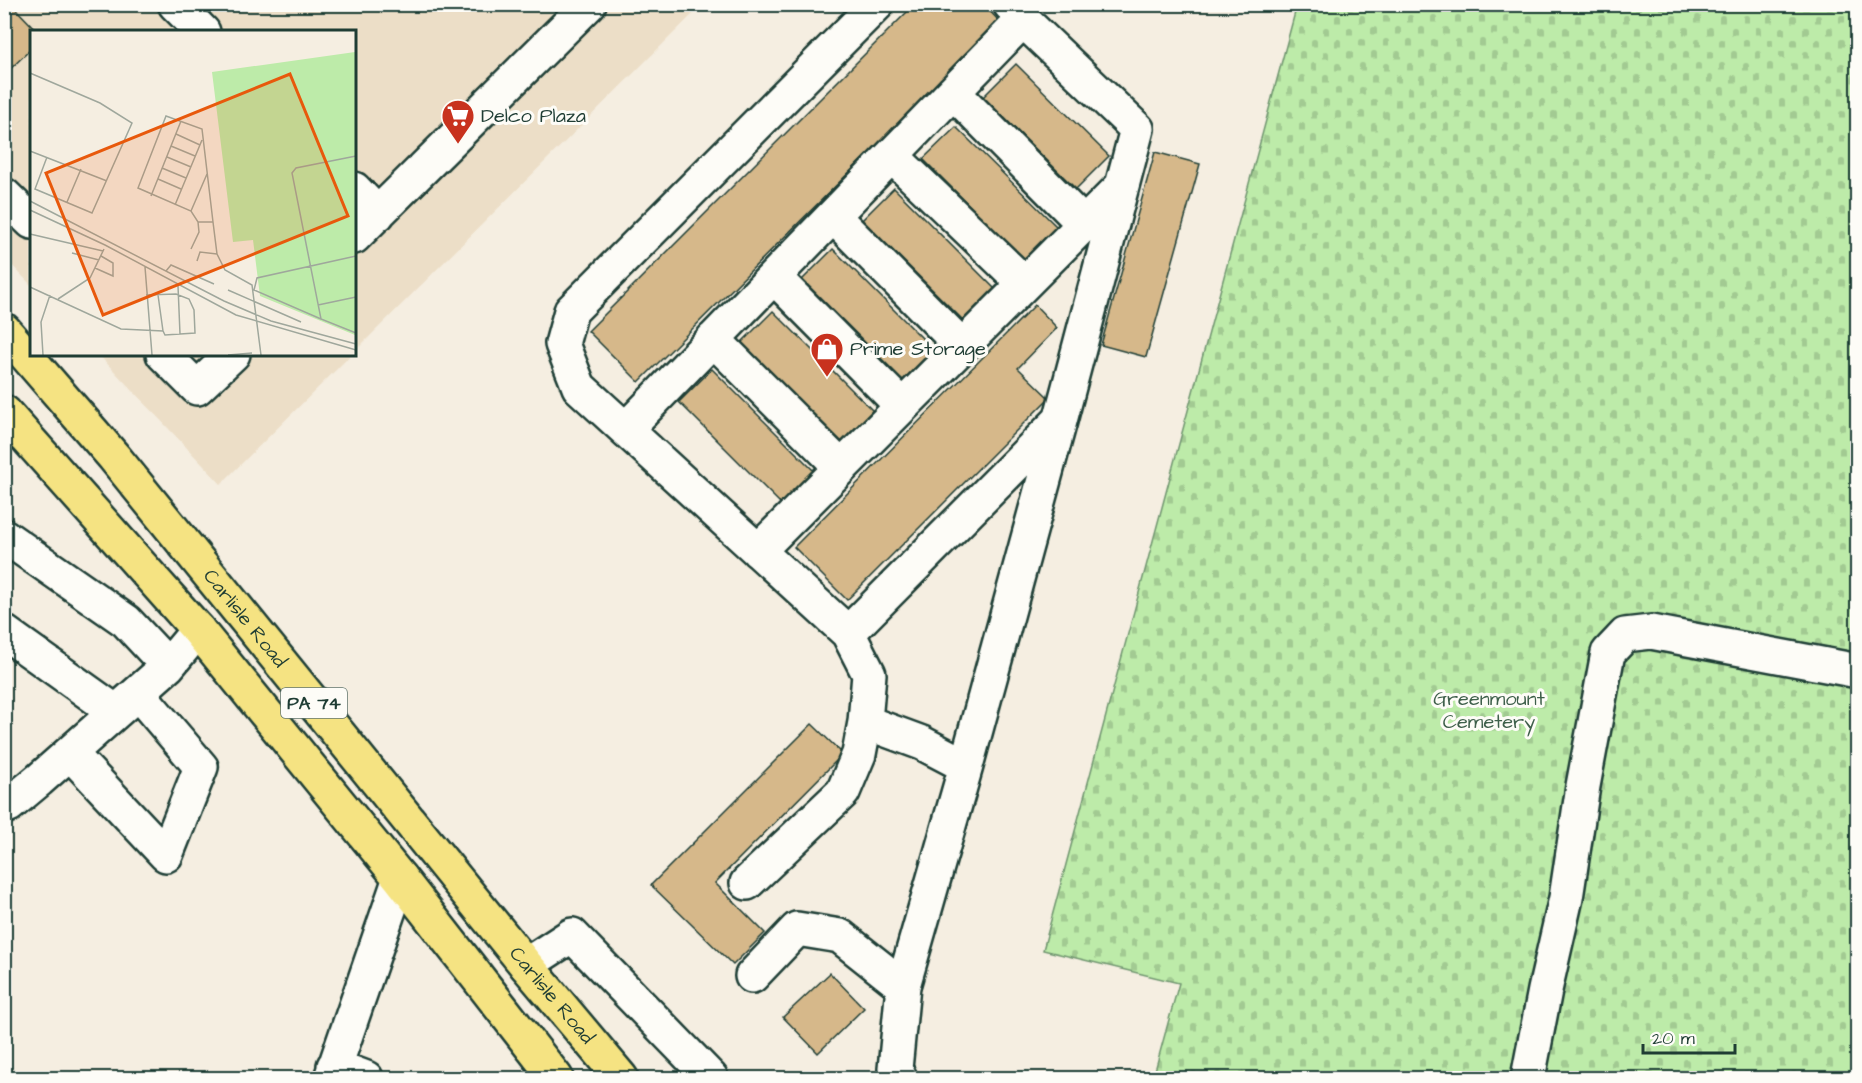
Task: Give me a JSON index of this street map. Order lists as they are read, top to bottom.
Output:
{
  "streets": {
    "main road": ["Carlisle Road", "PA 74"]
  },
  "parks": ["Greenmount Cemetery"],
  "places": {
    "supermarket": ["Delco Plaza"],
    "shop": ["Prime Storage"]
  },
  "scale_bar": "20 m"
}
